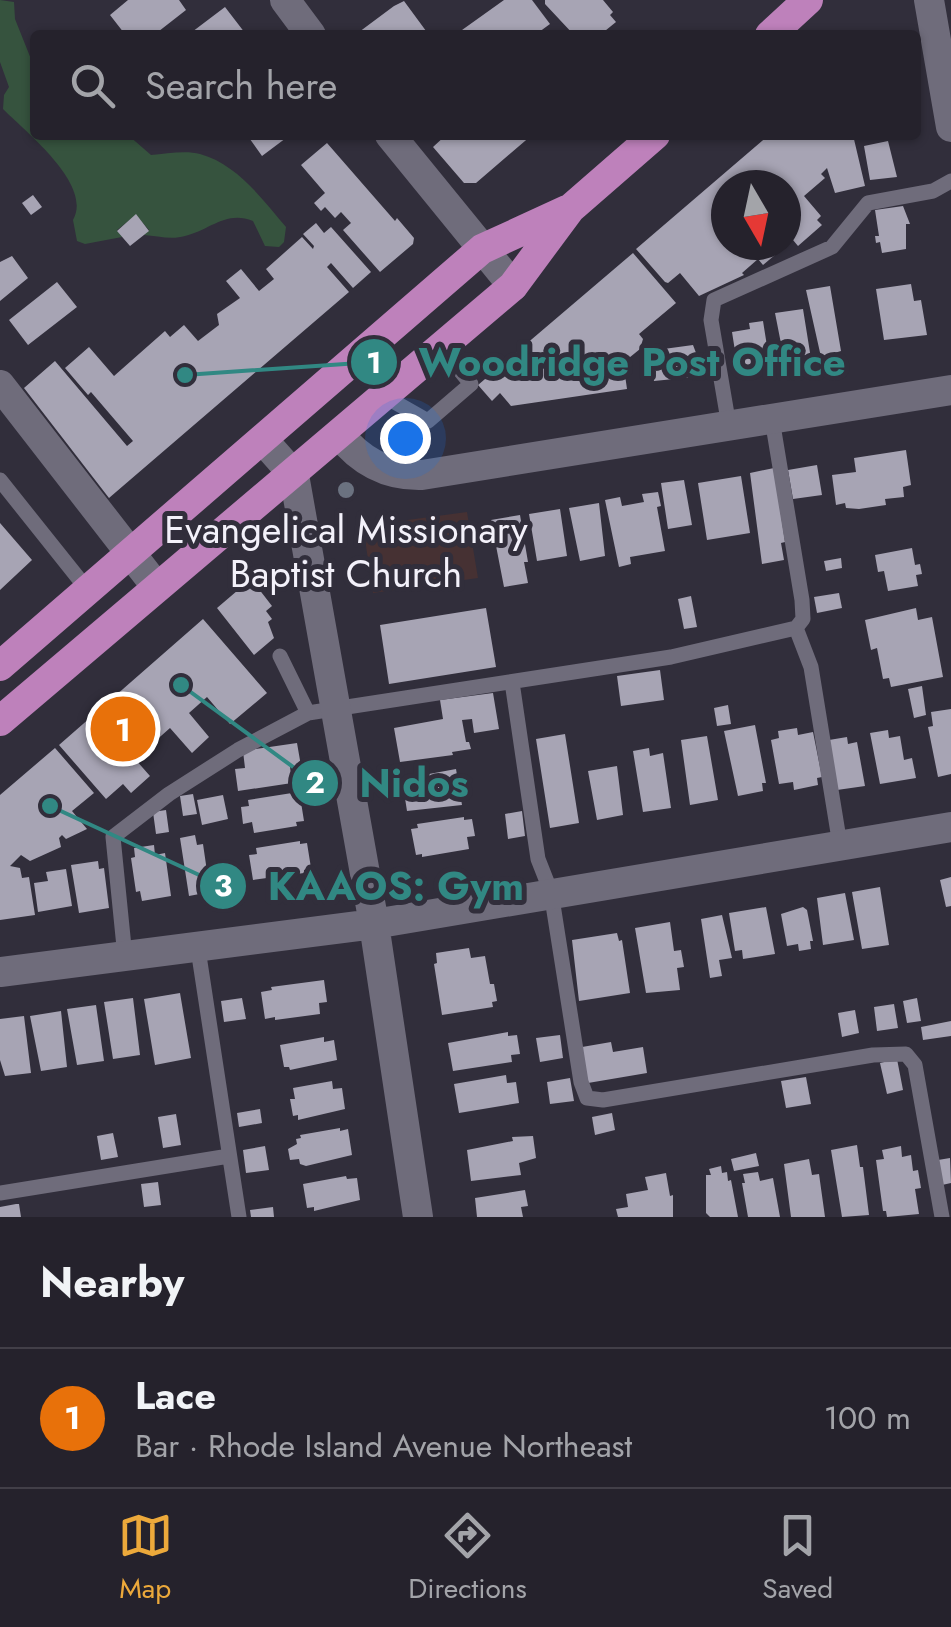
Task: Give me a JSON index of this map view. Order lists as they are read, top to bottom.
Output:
{
  "places": [
    "Woodridge Post Office",
    "Evangelical Missionary Baptist Church",
    "Nidos",
    "KAAOS: Gym"
  ],
  "north": "bottom",
  "page": {
    "search": "Search here",
    "pins": "1",
    "heading": "Nearby",
    "list": [
      {
        "mark": "1",
        "name": "Lace",
        "note": "Bar · Rhode Island Avenue Northeast",
        "value": "100 m"
      }
    ],
    "nav": ["Map", "Directions", "Saved"]
  }
}
